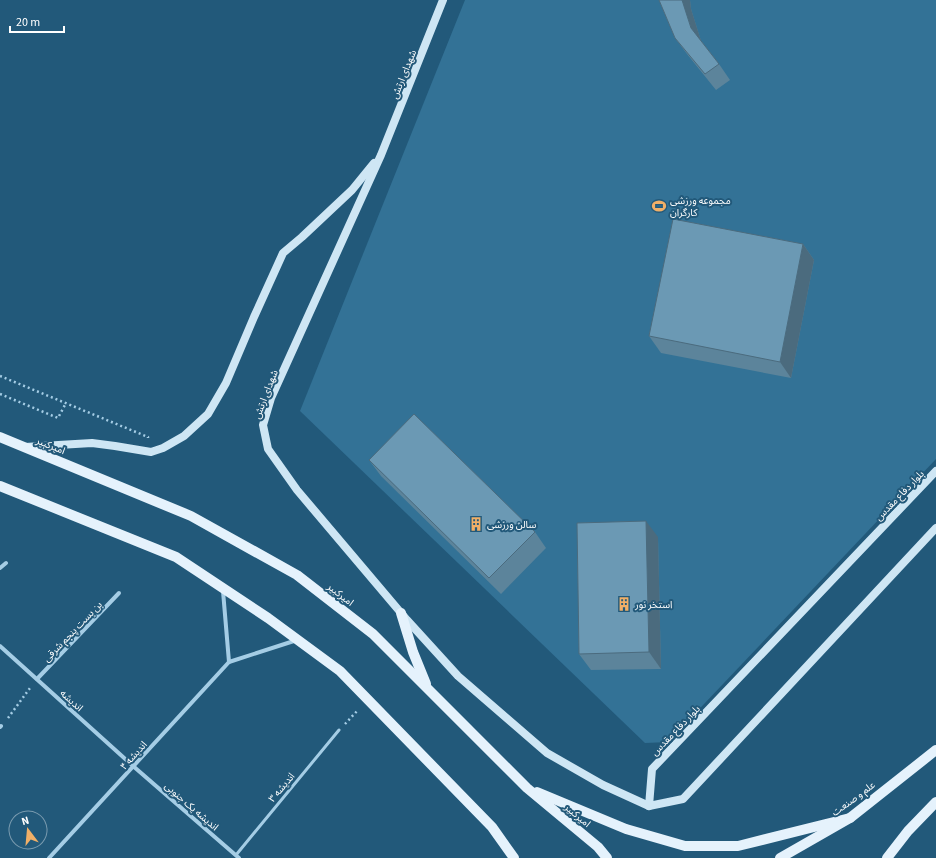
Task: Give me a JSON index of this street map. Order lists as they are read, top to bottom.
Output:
{
  "streets": {
    "main road": ["امیرکبیر", "علم و صنعت"],
    "street": [
      "شهدای ارتش",
      "بلوار دفاع مقدس",
      "بن بست پنجم شرقی",
      "اندیشه",
      "اندیشه ۴",
      "اندیشه یک جنوبی"
    ],
    "lane": ["اندیشه ۳"]
  },
  "crossings": [
    ["شهدای ارتش", "بلوار دفاع مقدس"],
    ["بن بست پنجم شرقی", "اندیشه"],
    ["اندیشه", "اندیشه ۴"],
    ["اندیشه", "اندیشه یک جنوبی"],
    ["اندیشه ۴", "اندیشه یک جنوبی"],
    ["اندیشه ۳", "اندیشه یک جنوبی"]
  ],
  "places": {
    "sports": ["مجموعه ورزشی کارگران"],
    "building": ["سالن ورزشی", "استخر نور"]
  },
  "scale_bar": "20 m",
  "north": "top"
}
